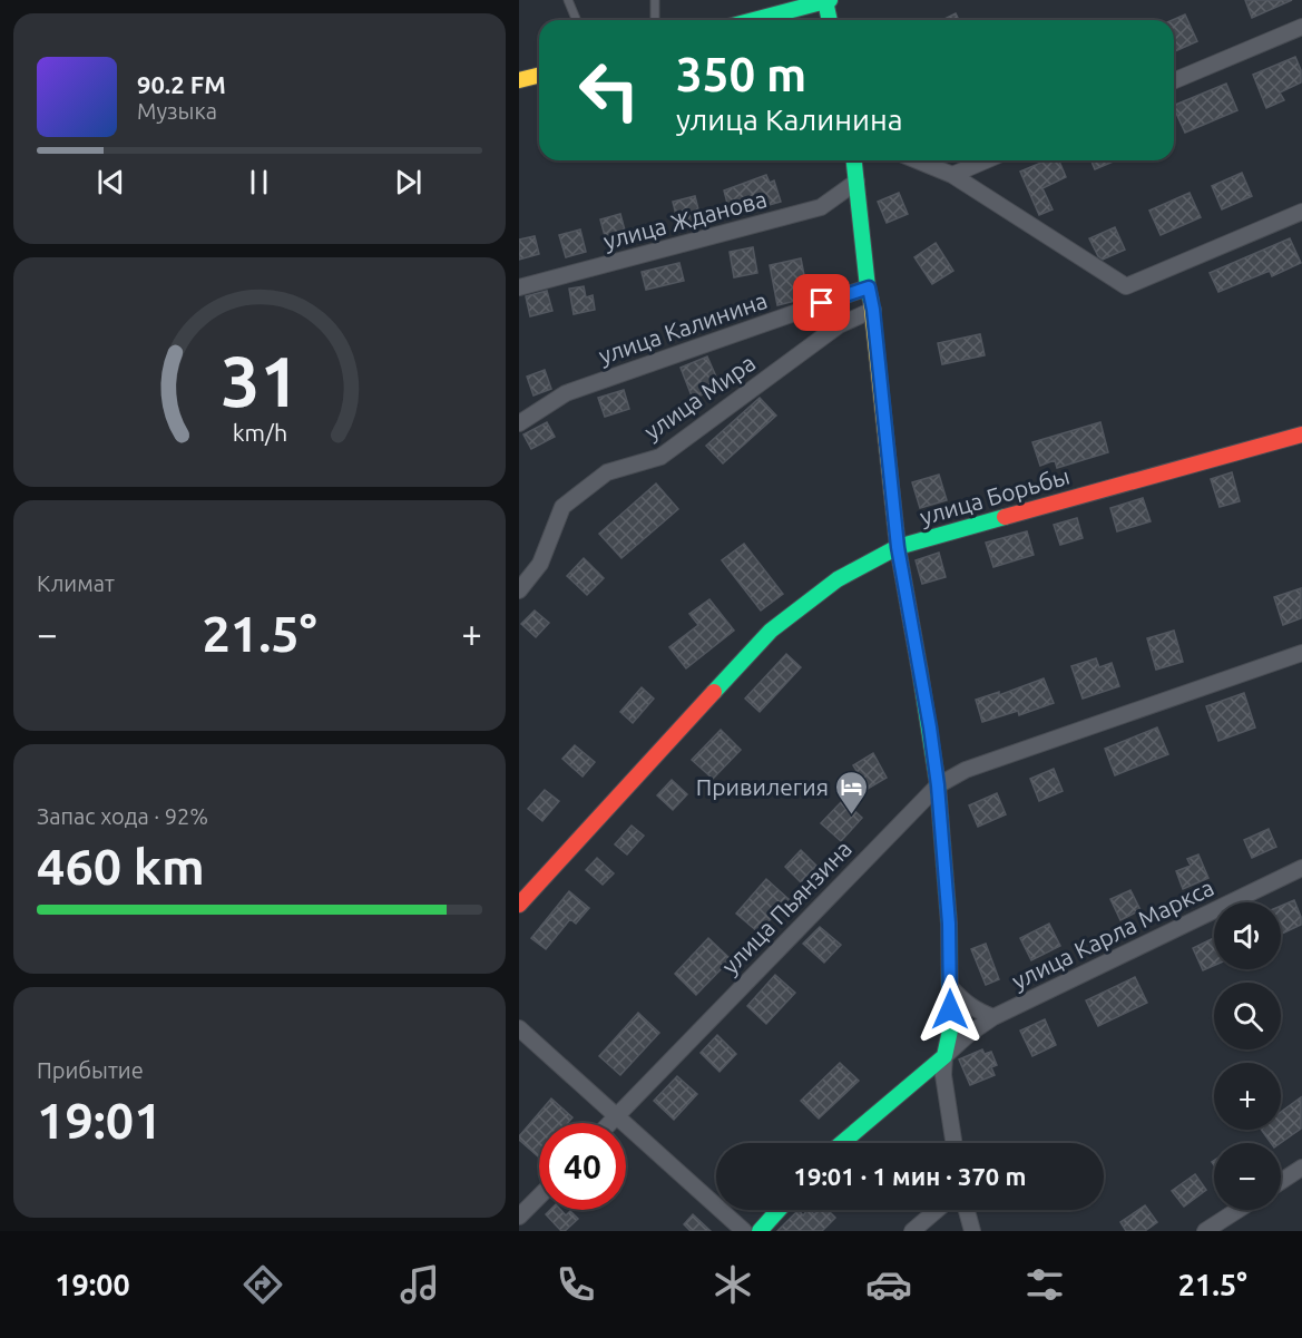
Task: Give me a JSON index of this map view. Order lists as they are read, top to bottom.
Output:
{
  "streets": {
    "street": [
      "улица Жданова",
      "улица Калинина",
      "улица Мира",
      "улица Борьбы",
      "улица Пьянзина",
      "улица Карла Маркса"
    ]
  },
  "places": {
    "hotel": ["Привилегия"]
  },
  "page": {
    "turn": ["350 m", "улица Калинина"],
    "song": ["90.2 FM", "Музыка"],
    "tile": [
      "Климат",
      ["Запас хода · 92%", "460 km"],
      ["Прибытие", "19:01"]
    ],
    "heat": ["−", "21.5°", "+"],
    "map_buttons": ["+", "−"],
    "limit": "40",
    "trip": "19:01 · 1 мин · 370 m",
    "tabs": ["19:00", "21.5°"],
    "gauge": ["31", "km/h"]
  }
}
